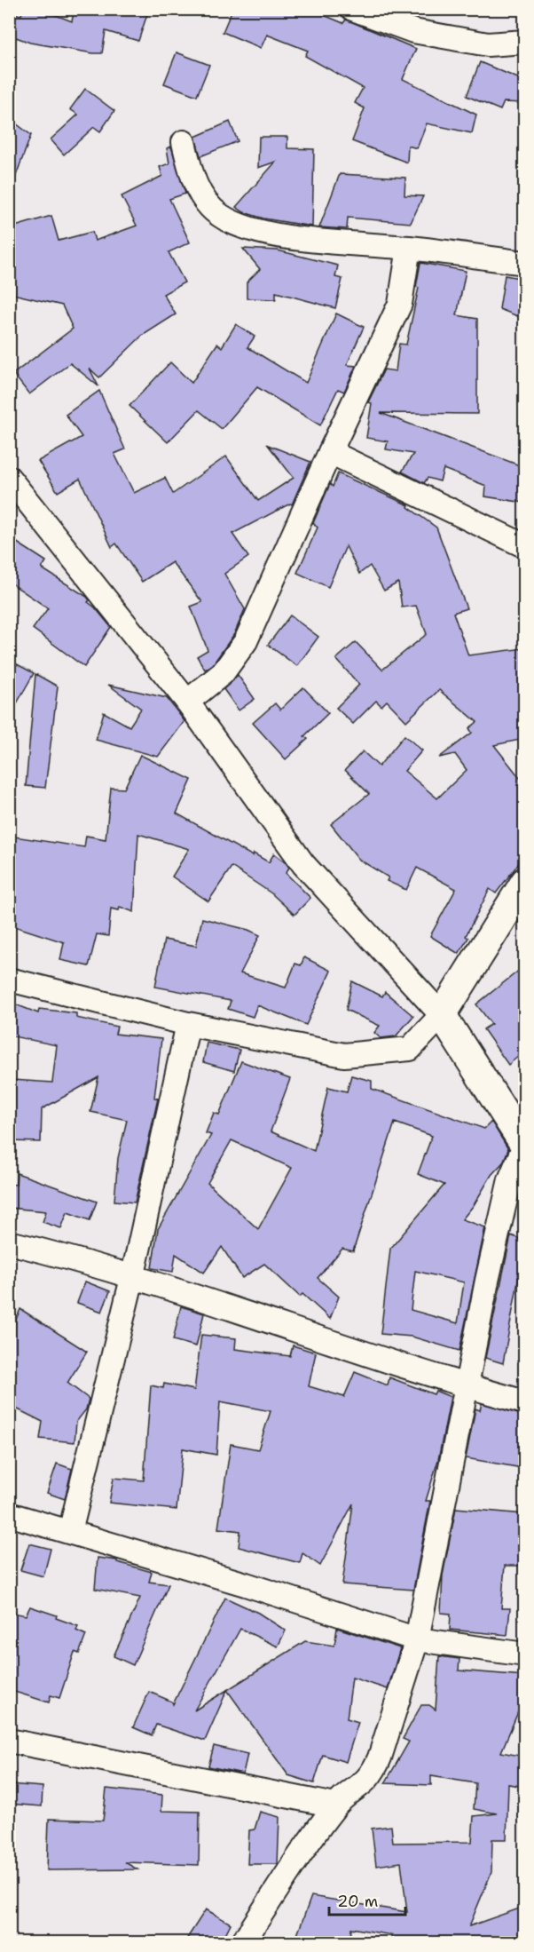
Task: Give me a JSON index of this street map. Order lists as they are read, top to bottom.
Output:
{
  "scale_bar": "20 m"
}
